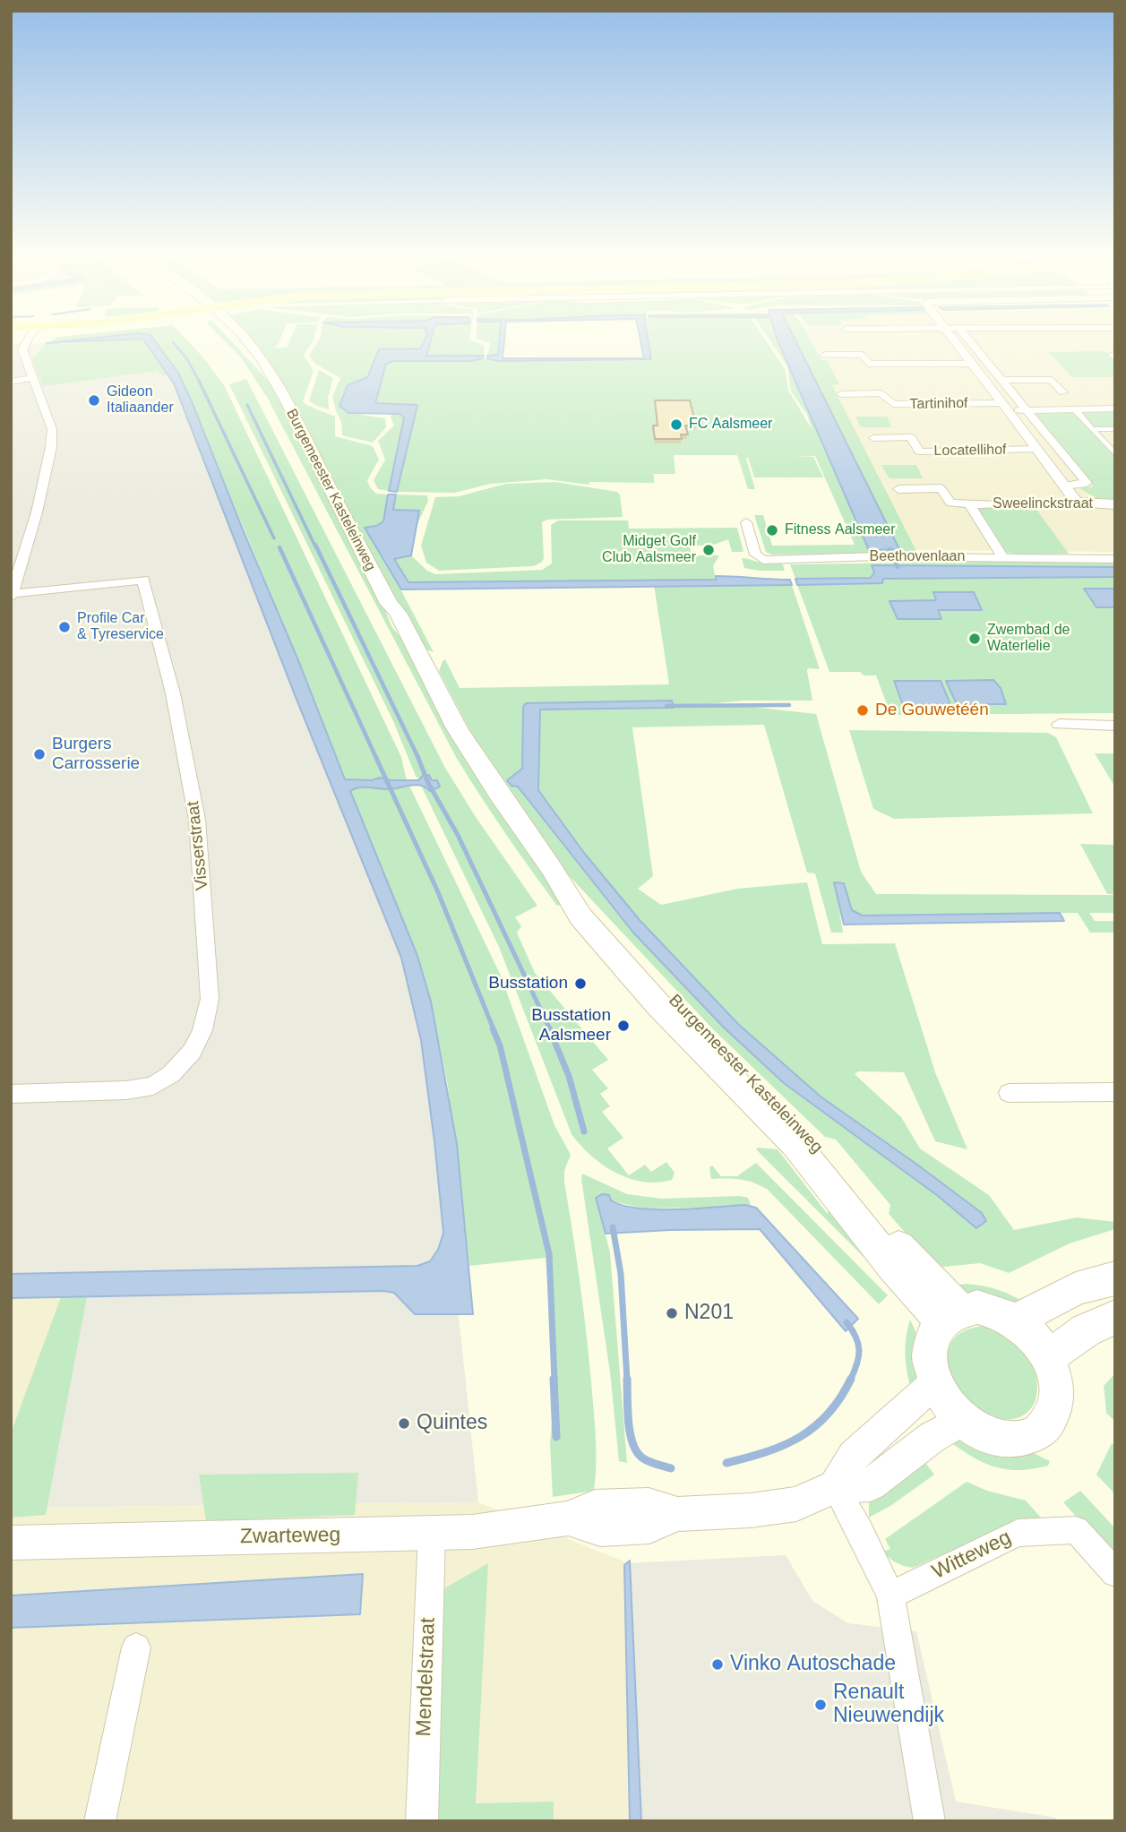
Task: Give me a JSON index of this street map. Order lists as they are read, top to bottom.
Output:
{
  "streets": {
    "main road": ["Burgemeester Kasteleinweg"],
    "street": [
      "Tartinihof",
      "Locatellihof",
      "Sweelinckstraat",
      "Beethovenlaan",
      "Visserstraat",
      "Zwarteweg",
      "Witteweg",
      "Mendelstraat"
    ]
  },
  "crossings": [
    ["Burgemeester Kasteleinweg", "Zwarteweg"],
    ["Sweelinckstraat", "Beethovenlaan"],
    ["Zwarteweg", "Mendelstraat"]
  ],
  "places": [
    "Gideon Italiaander",
    "FC Aalsmeer",
    "Fitness Aalsmeer",
    "Midget Golf Club Aalsmeer",
    "Profile Car & Tyreservice",
    "Zwembad de Waterlelie",
    "De Gouwetéén",
    "Burgers Carrosserie",
    "Busstation",
    "Busstation Aalsmeer",
    "N201",
    "Quintes",
    "Vinko Autoschade",
    "Renault Nieuwendijk"
  ]
}
